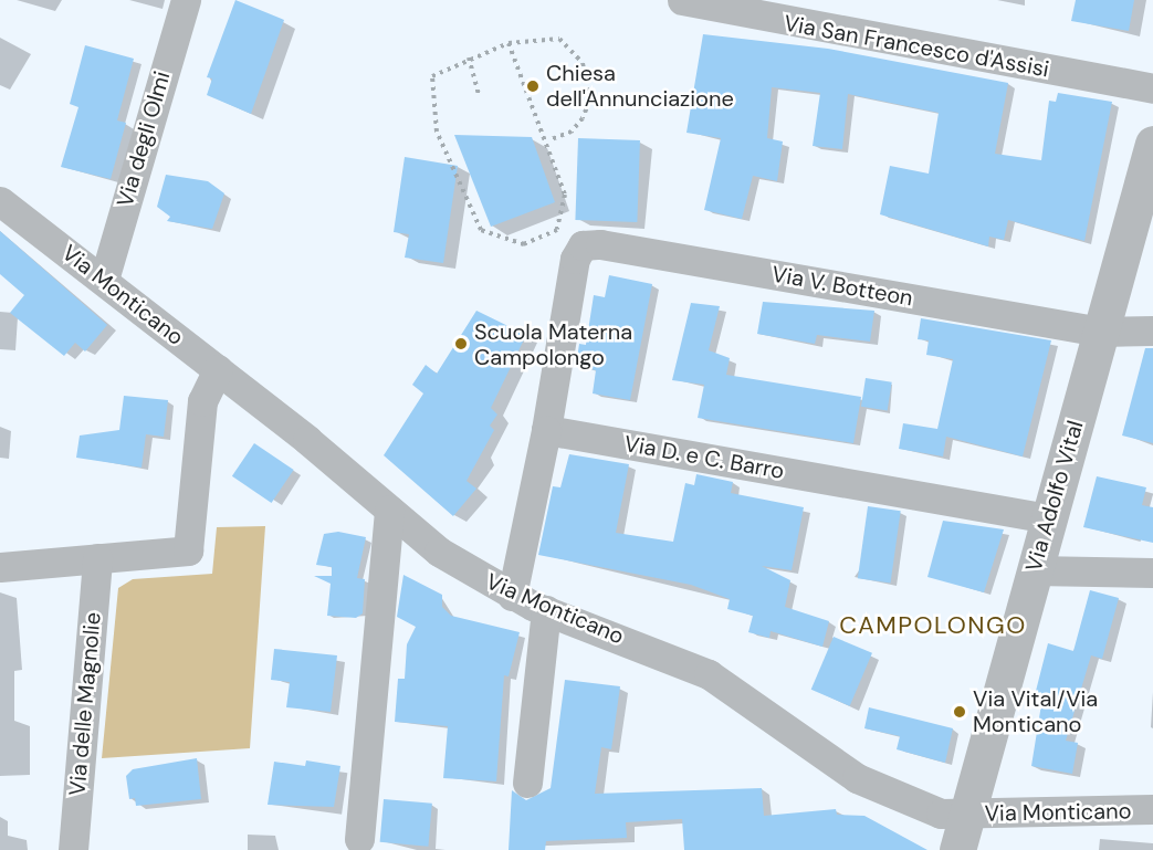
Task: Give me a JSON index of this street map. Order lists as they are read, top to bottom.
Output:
{
  "streets": {
    "street": [
      "Via San Francesco d'Assisi",
      "Via degli Olmi",
      "Via V. Botteon",
      "Via Monticano",
      "Via D. e C. Barro",
      "Via Adolfo Vital",
      "Via delle Magnolie"
    ]
  },
  "crossings": [
    ["Via degli Olmi", "Via Monticano"],
    ["Via V. Botteon", "Via Adolfo Vital"],
    ["Via Monticano", "Via Adolfo Vital"],
    ["Via D. e C. Barro", "Via Adolfo Vital"]
  ],
  "districts": ["CAMPOLONGO"],
  "places": ["Chiesa dell'Annunciazione", "Scuola Materna Campolongo", "Via Vital/Via Monticano"]
}
